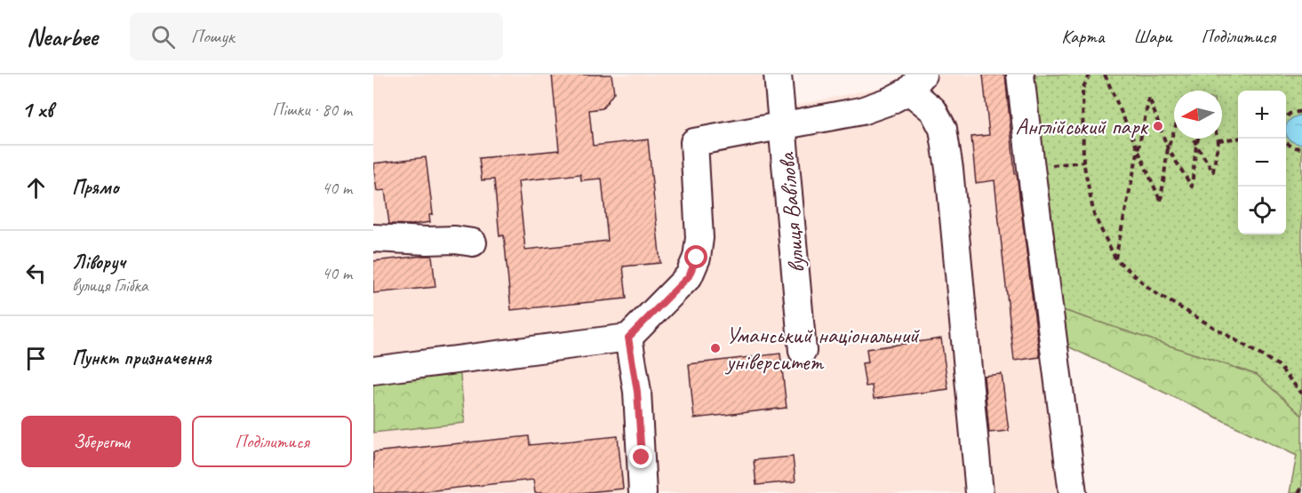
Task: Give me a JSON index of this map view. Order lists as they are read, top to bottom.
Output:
{
  "streets": {
    "street": ["вулиця Вавілова"]
  },
  "places": ["Англійський парк", "Уманський національний університет"],
  "north": "left",
  "page": {
    "header": "Nearbee",
    "search": "Пошук",
    "nav": ["Карта", "Шари", "Поділитися"],
    "heading": ["1 хв", "Пішки · 80 m"],
    "map_buttons": ["+", "−"],
    "list": [
      ["Прямо", "40 m"],
      ["Ліворуч", "вулиця Глібка", "40 m"],
      "Пункт призначення"
    ],
    "buttons": ["Зберегти", "Поділитися"]
  }
}
